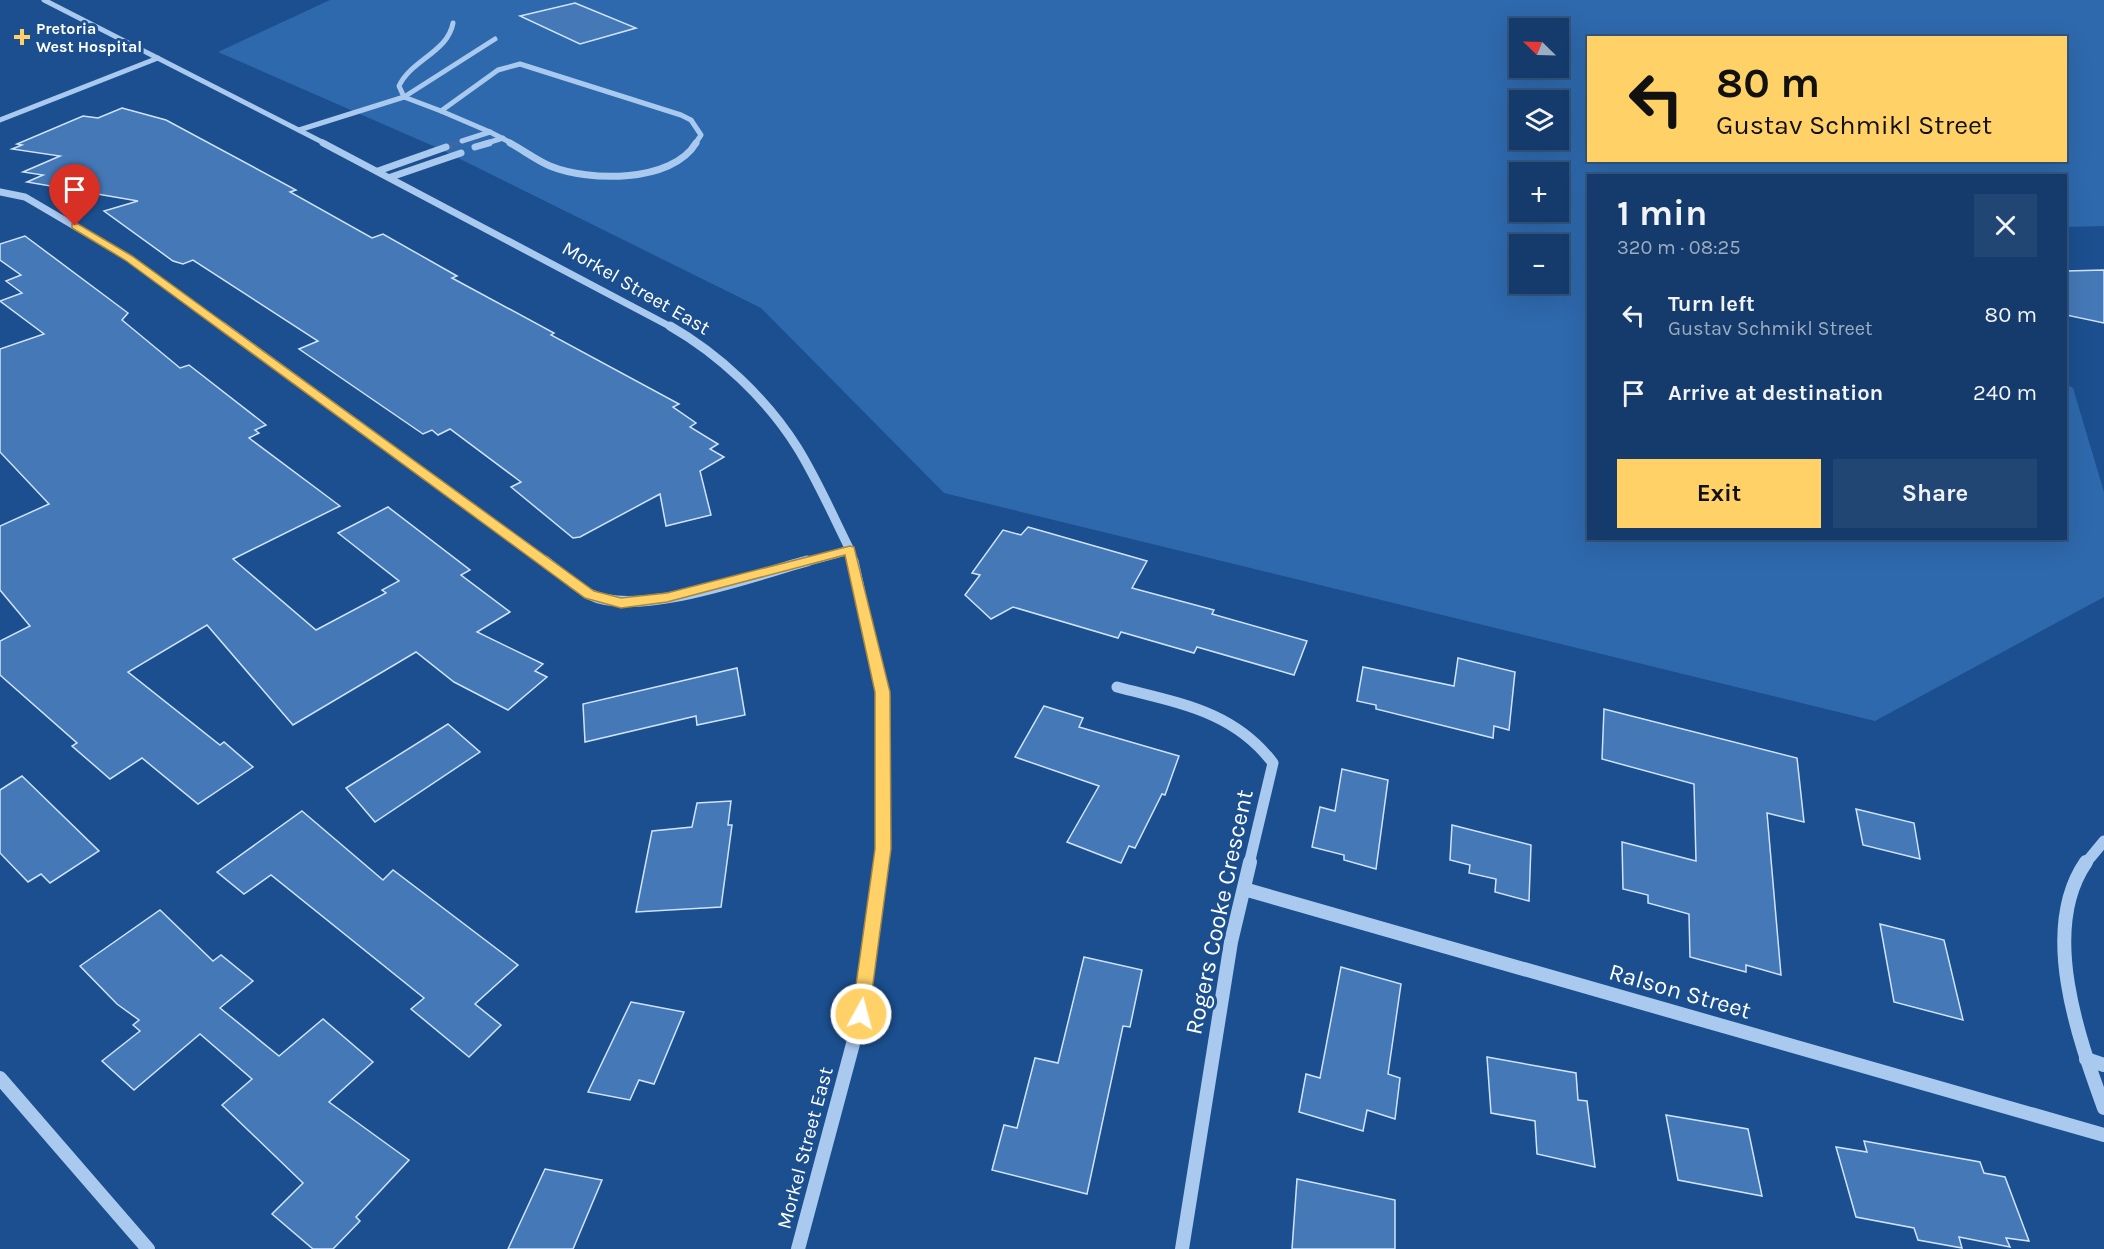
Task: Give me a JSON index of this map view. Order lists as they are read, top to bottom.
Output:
{
  "streets": {
    "street": ["Morkel Street East", "Rogers Cooke Crescent", "Ralson Street"]
  },
  "crossings": [
    ["Rogers Cooke Crescent", "Ralson Street"]
  ],
  "places": {
    "health": ["Pretoria West Hospital"]
  },
  "north": "top left",
  "page": {
    "map_buttons": ["+", "−"],
    "turn": ["80 m", "Gustav Schmikl Street"],
    "heading": ["1 min", "320 m · 08:25"],
    "list": [
      {
        "name": "Turn left",
        "note": "Gustav Schmikl Street",
        "value": "80 m"
      },
      {
        "name": "Arrive at destination",
        "value": "240 m"
      }
    ],
    "buttons": ["Exit", "Share"]
  }
}
